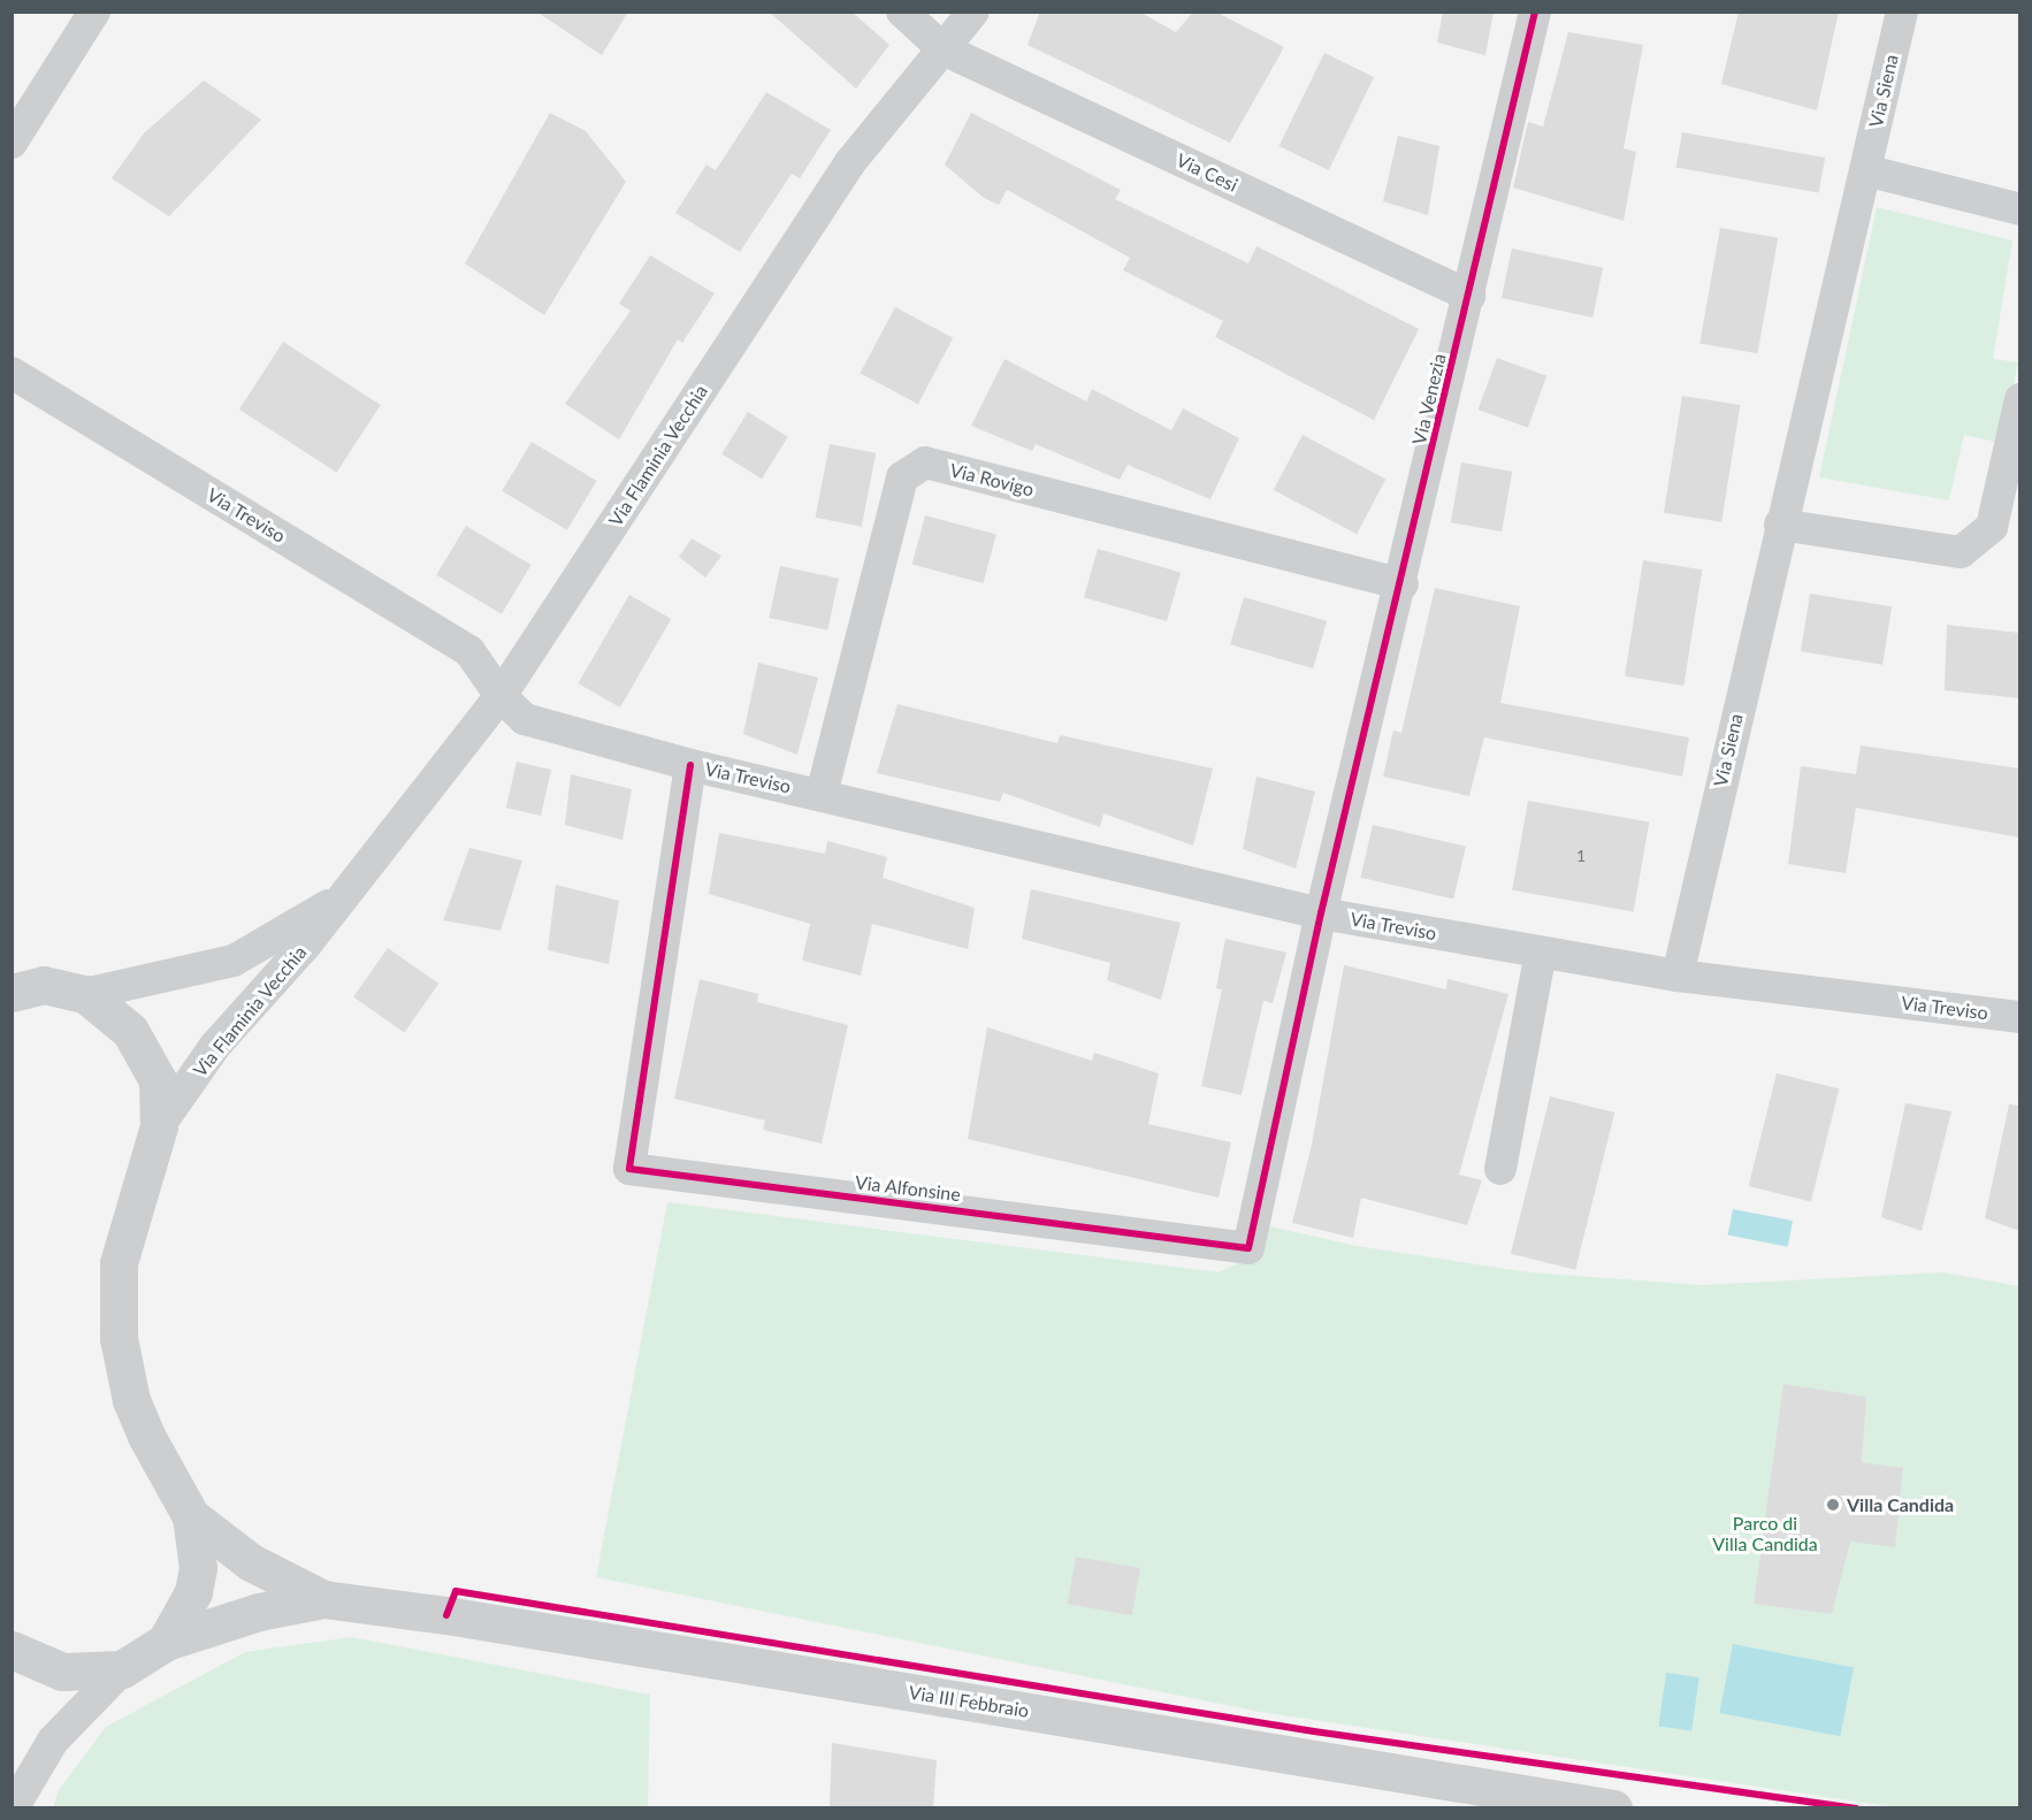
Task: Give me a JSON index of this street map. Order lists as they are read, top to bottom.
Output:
{
  "streets": {
    "main road": ["Via Flaminia Vecchia", "Via III Febbraio"],
    "street": [
      "Via Siena",
      "Via Cesi",
      "Via Venezia",
      "Via Rovigo",
      "Via Treviso",
      "Via Alfonsine"
    ]
  },
  "crossings": [
    ["Via Siena", "Via Treviso"],
    ["Via Cesi", "Via Venezia"],
    ["Via Cesi", "Via Flaminia Vecchia"],
    ["Via Venezia", "Via Rovigo"],
    ["Via Venezia", "Via Treviso"],
    ["Via Venezia", "Via Alfonsine"],
    ["Via Flaminia Vecchia", "Via Treviso"],
    ["Via Rovigo", "Via Treviso"],
    ["Via Treviso", "Via Alfonsine"]
  ],
  "parks": ["Parco di Villa Candida"],
  "places": ["Villa Candida"],
  "house_numbers": ["1"]
}
